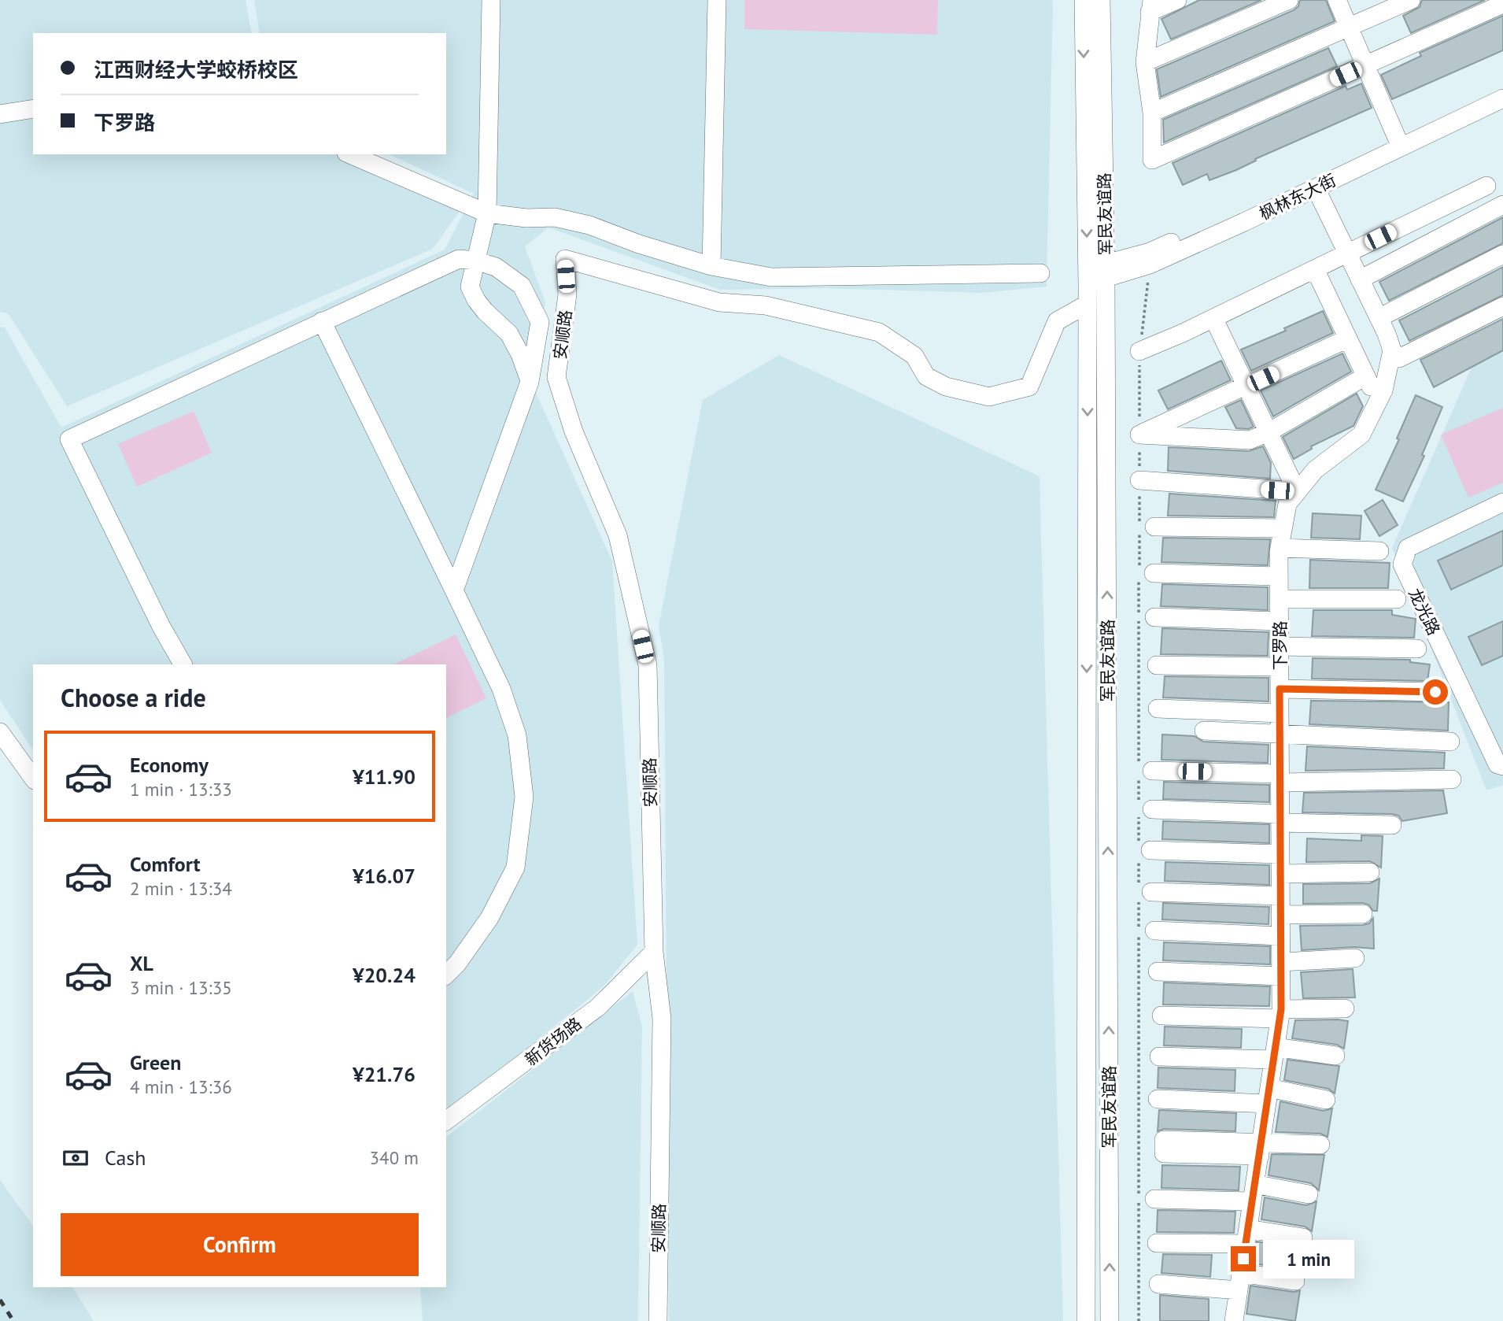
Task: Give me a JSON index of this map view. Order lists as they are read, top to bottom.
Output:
{
  "streets": {
    "street": [
      "枫林东大街",
      "军民友谊路",
      "安顺路",
      "龙光路",
      "下罗路",
      "新货场路"
    ]
  },
  "crossings": [
    ["枫林东大街", "军民友谊路"],
    ["军民友谊路", "安顺路"],
    ["安顺路", "新货场路"]
  ],
  "page": {
    "banner": ["江西财经大学蛟桥校区", "下罗路"],
    "heading": "Choose a ride",
    "list": [
      {
        "name": "Economy",
        "note": "1 min · 13:33",
        "value": "¥11.90"
      },
      {
        "name": "Comfort",
        "note": "2 min · 13:34",
        "value": "¥16.07"
      },
      {
        "name": "XL",
        "note": "3 min · 13:35",
        "value": "¥20.24"
      },
      {
        "name": "Green",
        "note": "4 min · 13:36",
        "value": "¥21.76"
      }
    ],
    "pay": ["Cash", "340 m"],
    "buttons": "Confirm",
    "bubble": "1 min"
  }
}
